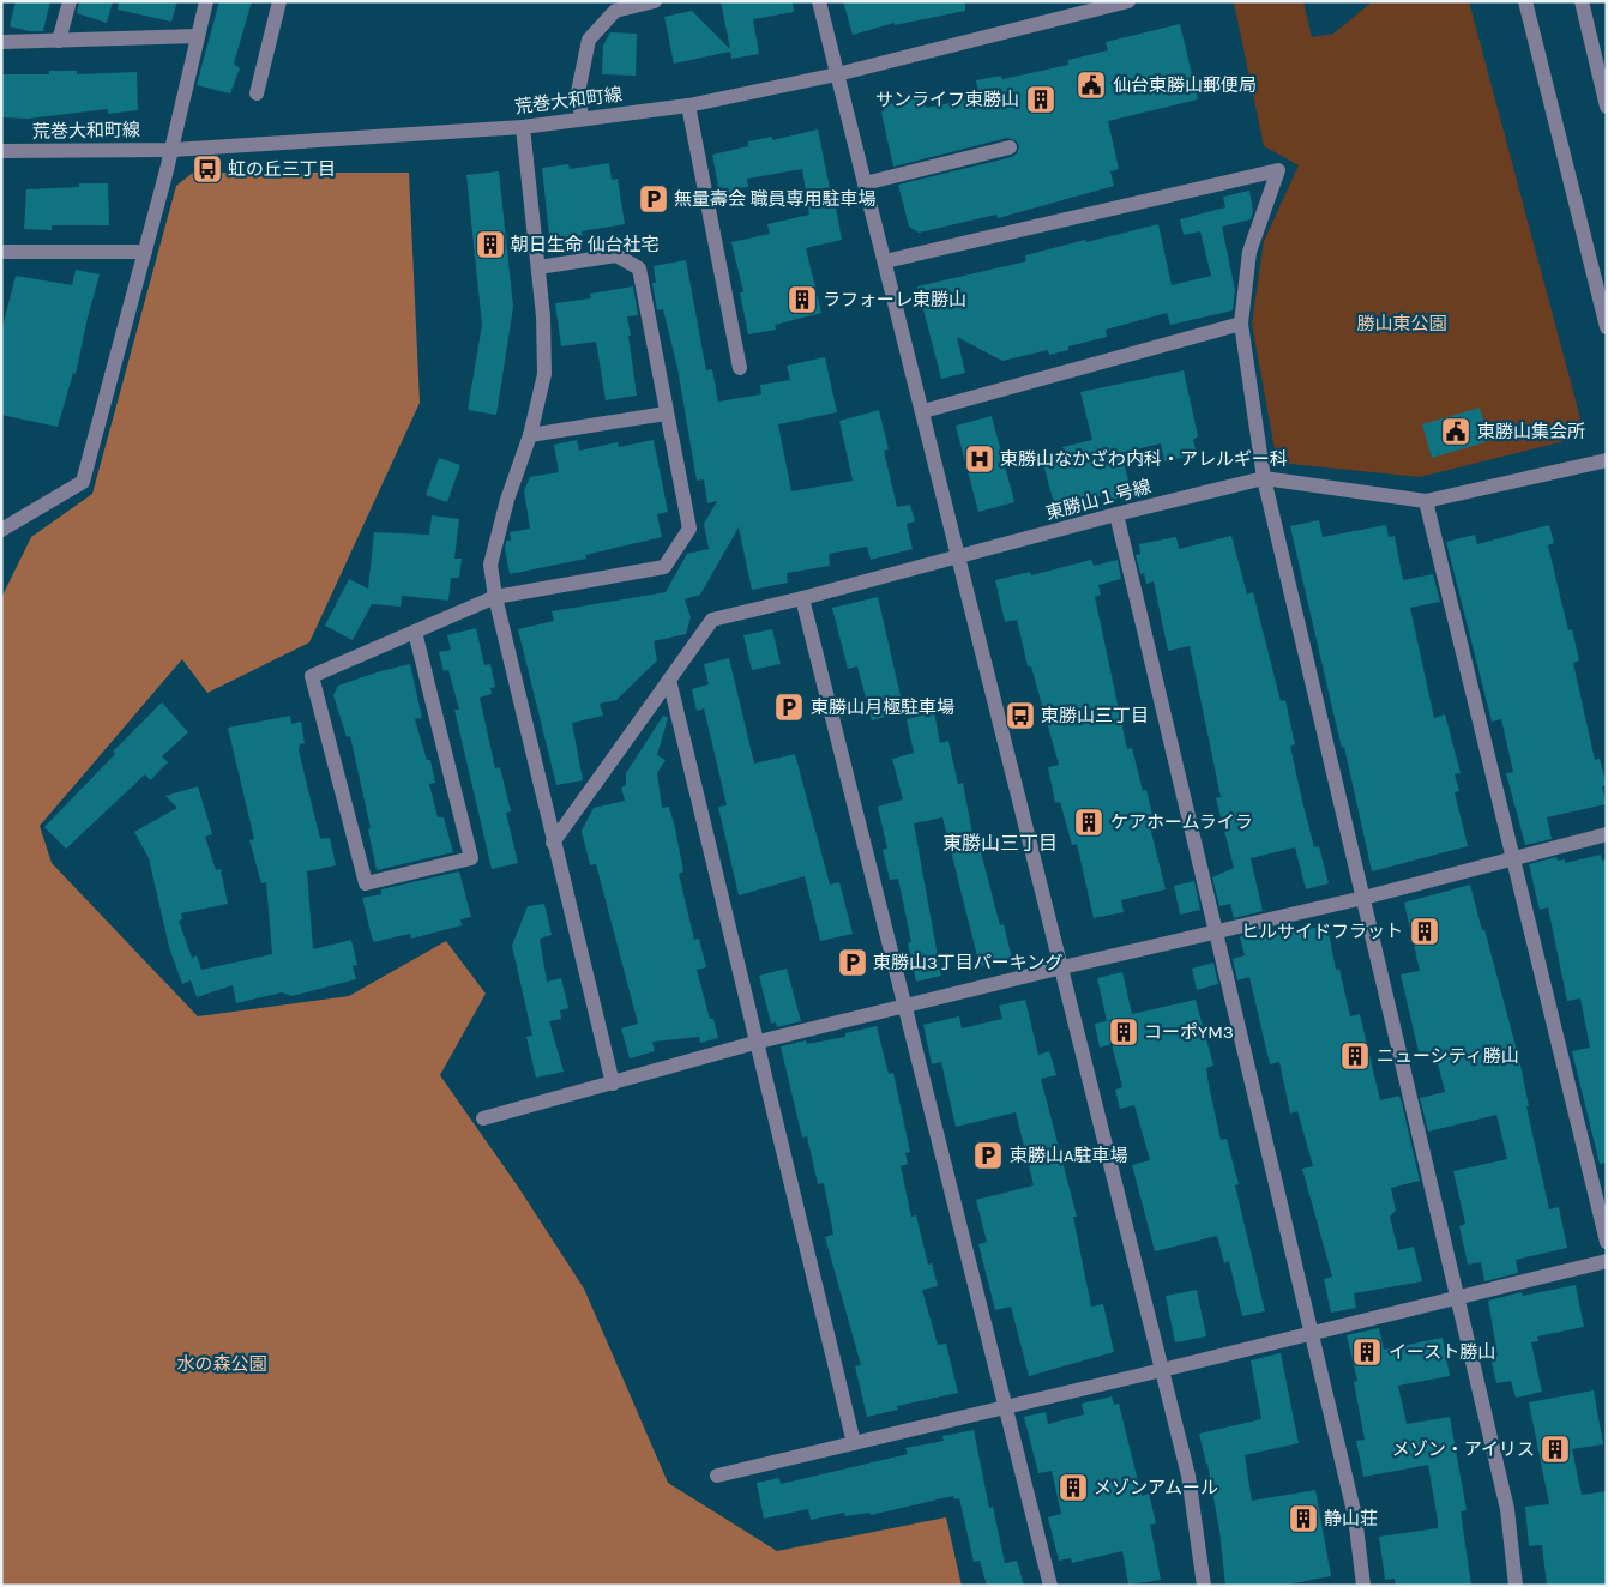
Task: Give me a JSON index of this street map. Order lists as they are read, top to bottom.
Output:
{
  "streets": {
    "street": ["荒巻大和町線", "東勝山１号線"]
  },
  "districts": ["東勝山三丁目"],
  "parks": ["勝山東公園", "水の森公園"],
  "places": {
    "public building": ["仙台東勝山郵便局", "東勝山集会所"],
    "building": [
      "サンライフ東勝山",
      "朝日生命 仙台社宅",
      "ラフォーレ東勝山",
      "ケアホームライラ",
      "ヒルサイドフラット",
      "コーポYM3",
      "ニューシティ勝山",
      "イースト勝山",
      "メゾン・アイリス",
      "メゾンアムール",
      "静山荘"
    ],
    "bus stop": ["虹の丘三丁目", "東勝山三丁目"],
    "parking": [
      "無量壽会 職員専用駐車場",
      "東勝山月極駐車場",
      "東勝山3丁目パーキング",
      "東勝山A駐車場"
    ],
    "hospital": ["東勝山なかざわ内科・アレルギー科"]
  }
}
